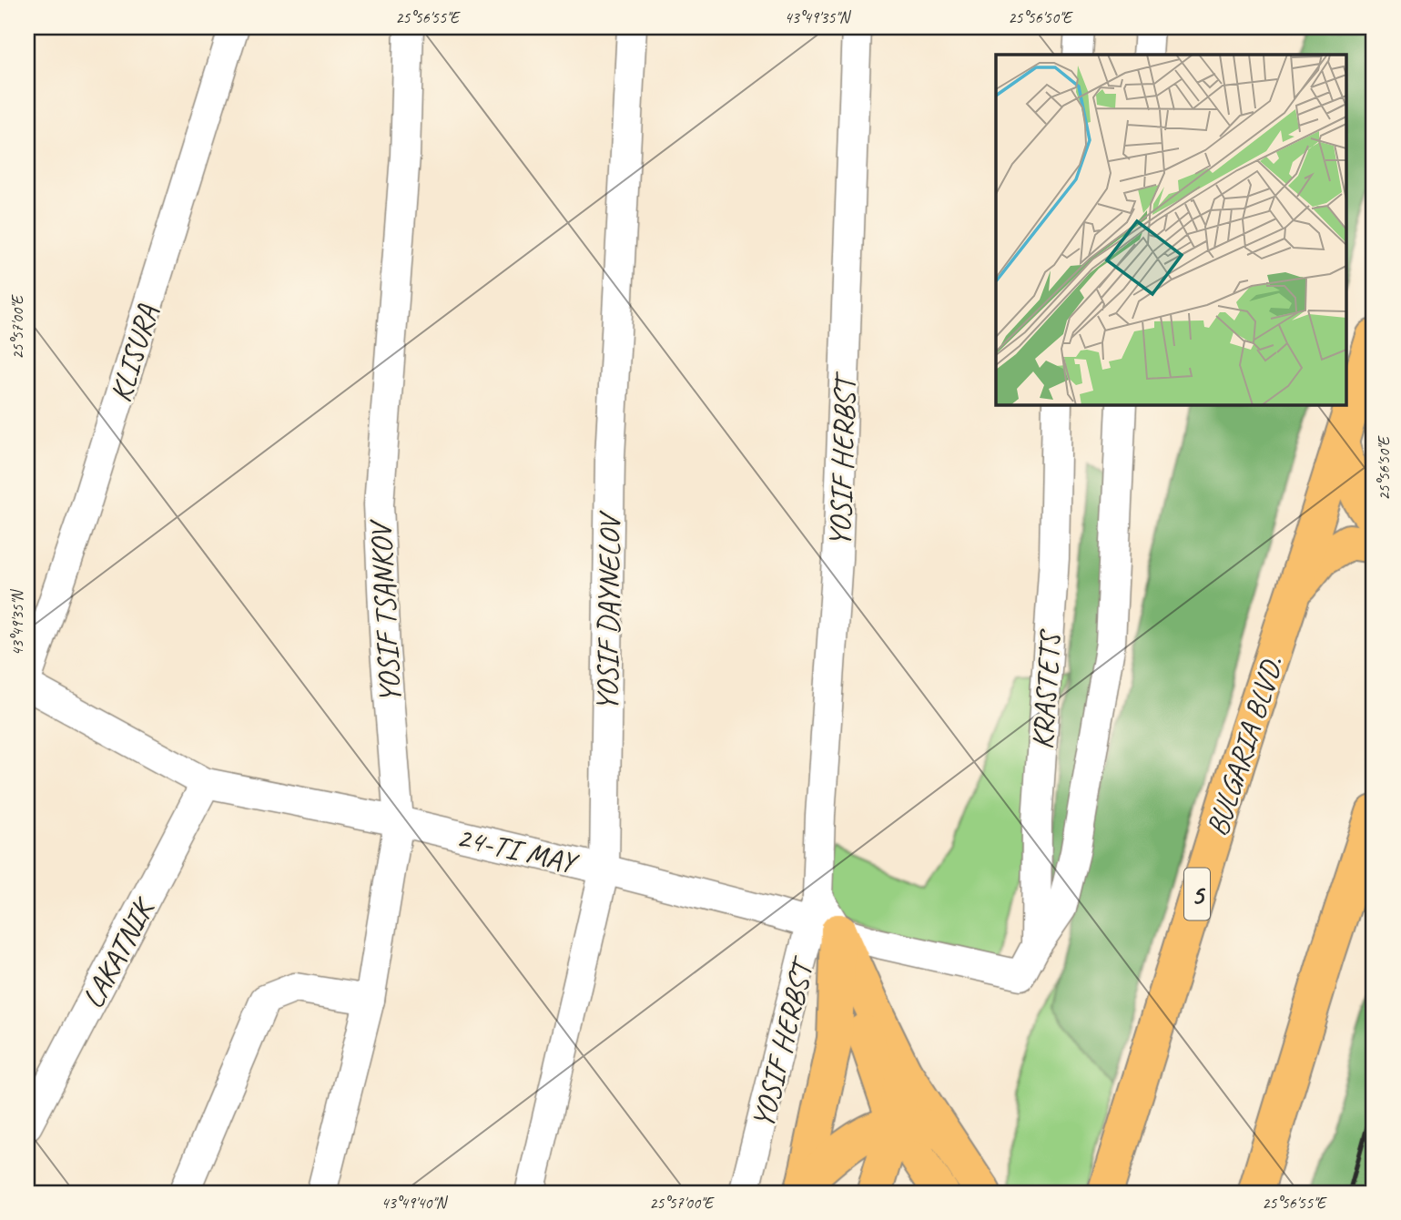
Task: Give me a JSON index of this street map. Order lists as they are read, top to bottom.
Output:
{
  "streets": {
    "main road": ["BULGARIA BLVD.", "5"],
    "street": [
      "KLISURA",
      "YOSIF HERBST",
      "YOSIF TSANKOV",
      "YOSIF DAYNELOV",
      "KRASTETS",
      "24-TI MAY",
      "LAKATNIK"
    ]
  },
  "crossings": [
    ["YOSIF HERBST", "24-TI MAY"],
    ["YOSIF TSANKOV", "24-TI MAY"],
    ["YOSIF DAYNELOV", "24-TI MAY"],
    ["KRASTETS", "24-TI MAY"],
    ["24-TI MAY", "LAKATNIK"]
  ],
  "coordinates": [
    "25°56'55\"E",
    "43°49'35\"N",
    "25°56'50\"E",
    "25°57'00\"E",
    "43°49'40\"N"
  ]
}
